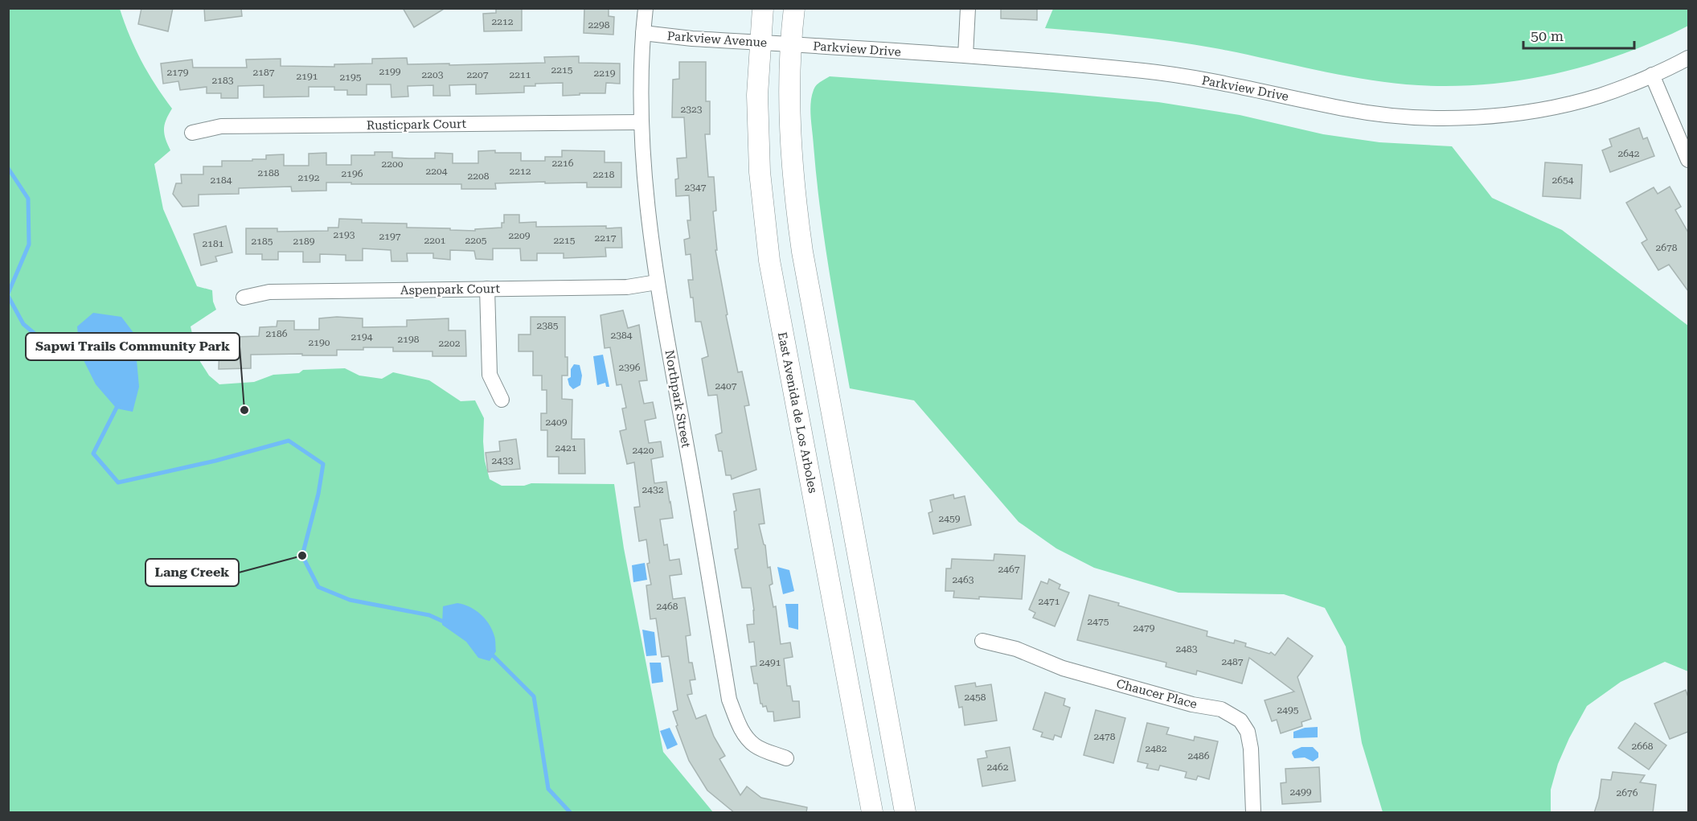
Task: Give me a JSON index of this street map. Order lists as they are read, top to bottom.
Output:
{
  "streets": {
    "main road": ["East Avenida de Los Arboles"],
    "street": [
      "Parkview Avenue",
      "Parkview Drive",
      "Rusticpark Court",
      "Aspenpark Court",
      "Northpark Street",
      "Chaucer Place"
    ]
  },
  "crossings": [
    ["Parkview Avenue", "Parkview Drive"],
    ["Parkview Avenue", "Northpark Street"],
    ["Parkview Avenue", "East Avenida de Los Arboles"],
    ["Rusticpark Court", "Northpark Street"],
    ["Aspenpark Court", "Northpark Street"]
  ],
  "places": ["Sapwi Trails Community Park", "Lang Creek"],
  "house_numbers": [
    "2212",
    "2298",
    "2215",
    "2199",
    "2179",
    "2187",
    "2219",
    "2203",
    "2207",
    "2211",
    "2191",
    "2195",
    "2183",
    "2323",
    "2642",
    "2216",
    "2200",
    "2204",
    "2212",
    "2188",
    "2196",
    "2218",
    "2208",
    "2192",
    "2184",
    "2654",
    "2347",
    "2193",
    "2209",
    "2197",
    "2217",
    "2201",
    "2205",
    "2215",
    "2185",
    "2189",
    "2181",
    "2678",
    "2385",
    "2186",
    "2384",
    "2194",
    "2198",
    "2190",
    "2202",
    "2396",
    "2407",
    "2409",
    "2421",
    "2420",
    "2433",
    "2432",
    "2459",
    "2467",
    "2463",
    "2471",
    "2468",
    "2475",
    "2479",
    "2483",
    "2487",
    "2491",
    "2458",
    "2495",
    "2478",
    "2668",
    "2482",
    "2486",
    "2462",
    "2499",
    "2676"
  ],
  "scale_bar": "50 m"
}
